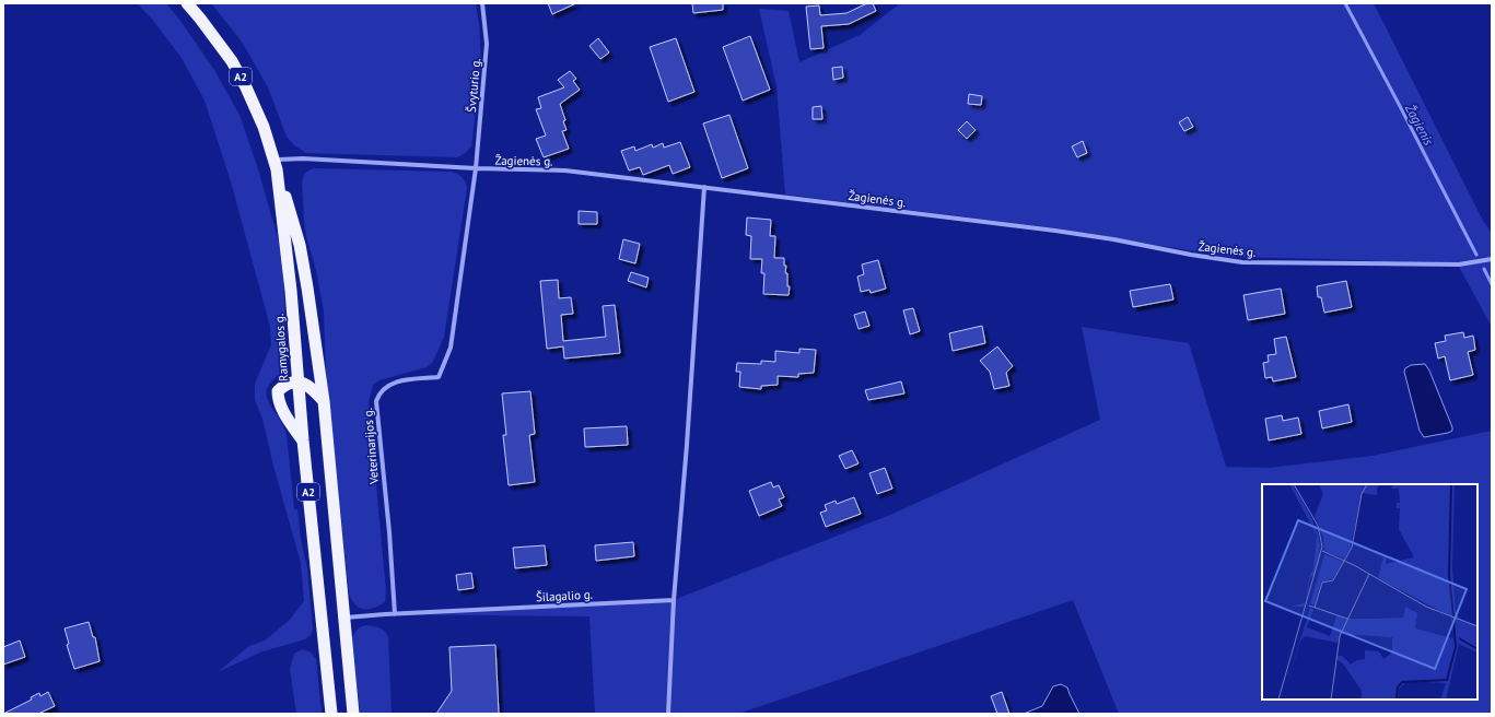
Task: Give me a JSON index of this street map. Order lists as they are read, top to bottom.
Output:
{
  "streets": {
    "highway": ["A2", "Ramygalos g."],
    "street": [
      "Švyturio g.",
      "Žagienės g.",
      "Veterinarijos g.",
      "Šilagalio g."
    ]
  },
  "crossings": [
    ["A2", "Žagienės g."],
    ["A2", "Ramygalos g."],
    ["A2", "Šilagalio g."],
    ["Švyturio g.", "Žagienės g."],
    ["Švyturio g.", "Veterinarijos g."],
    ["Žagienės g.", "Ramygalos g."],
    ["Žagienės g.", "Veterinarijos g."],
    ["Veterinarijos g.", "Šilagalio g."]
  ],
  "water": ["Žagienis"]
}
